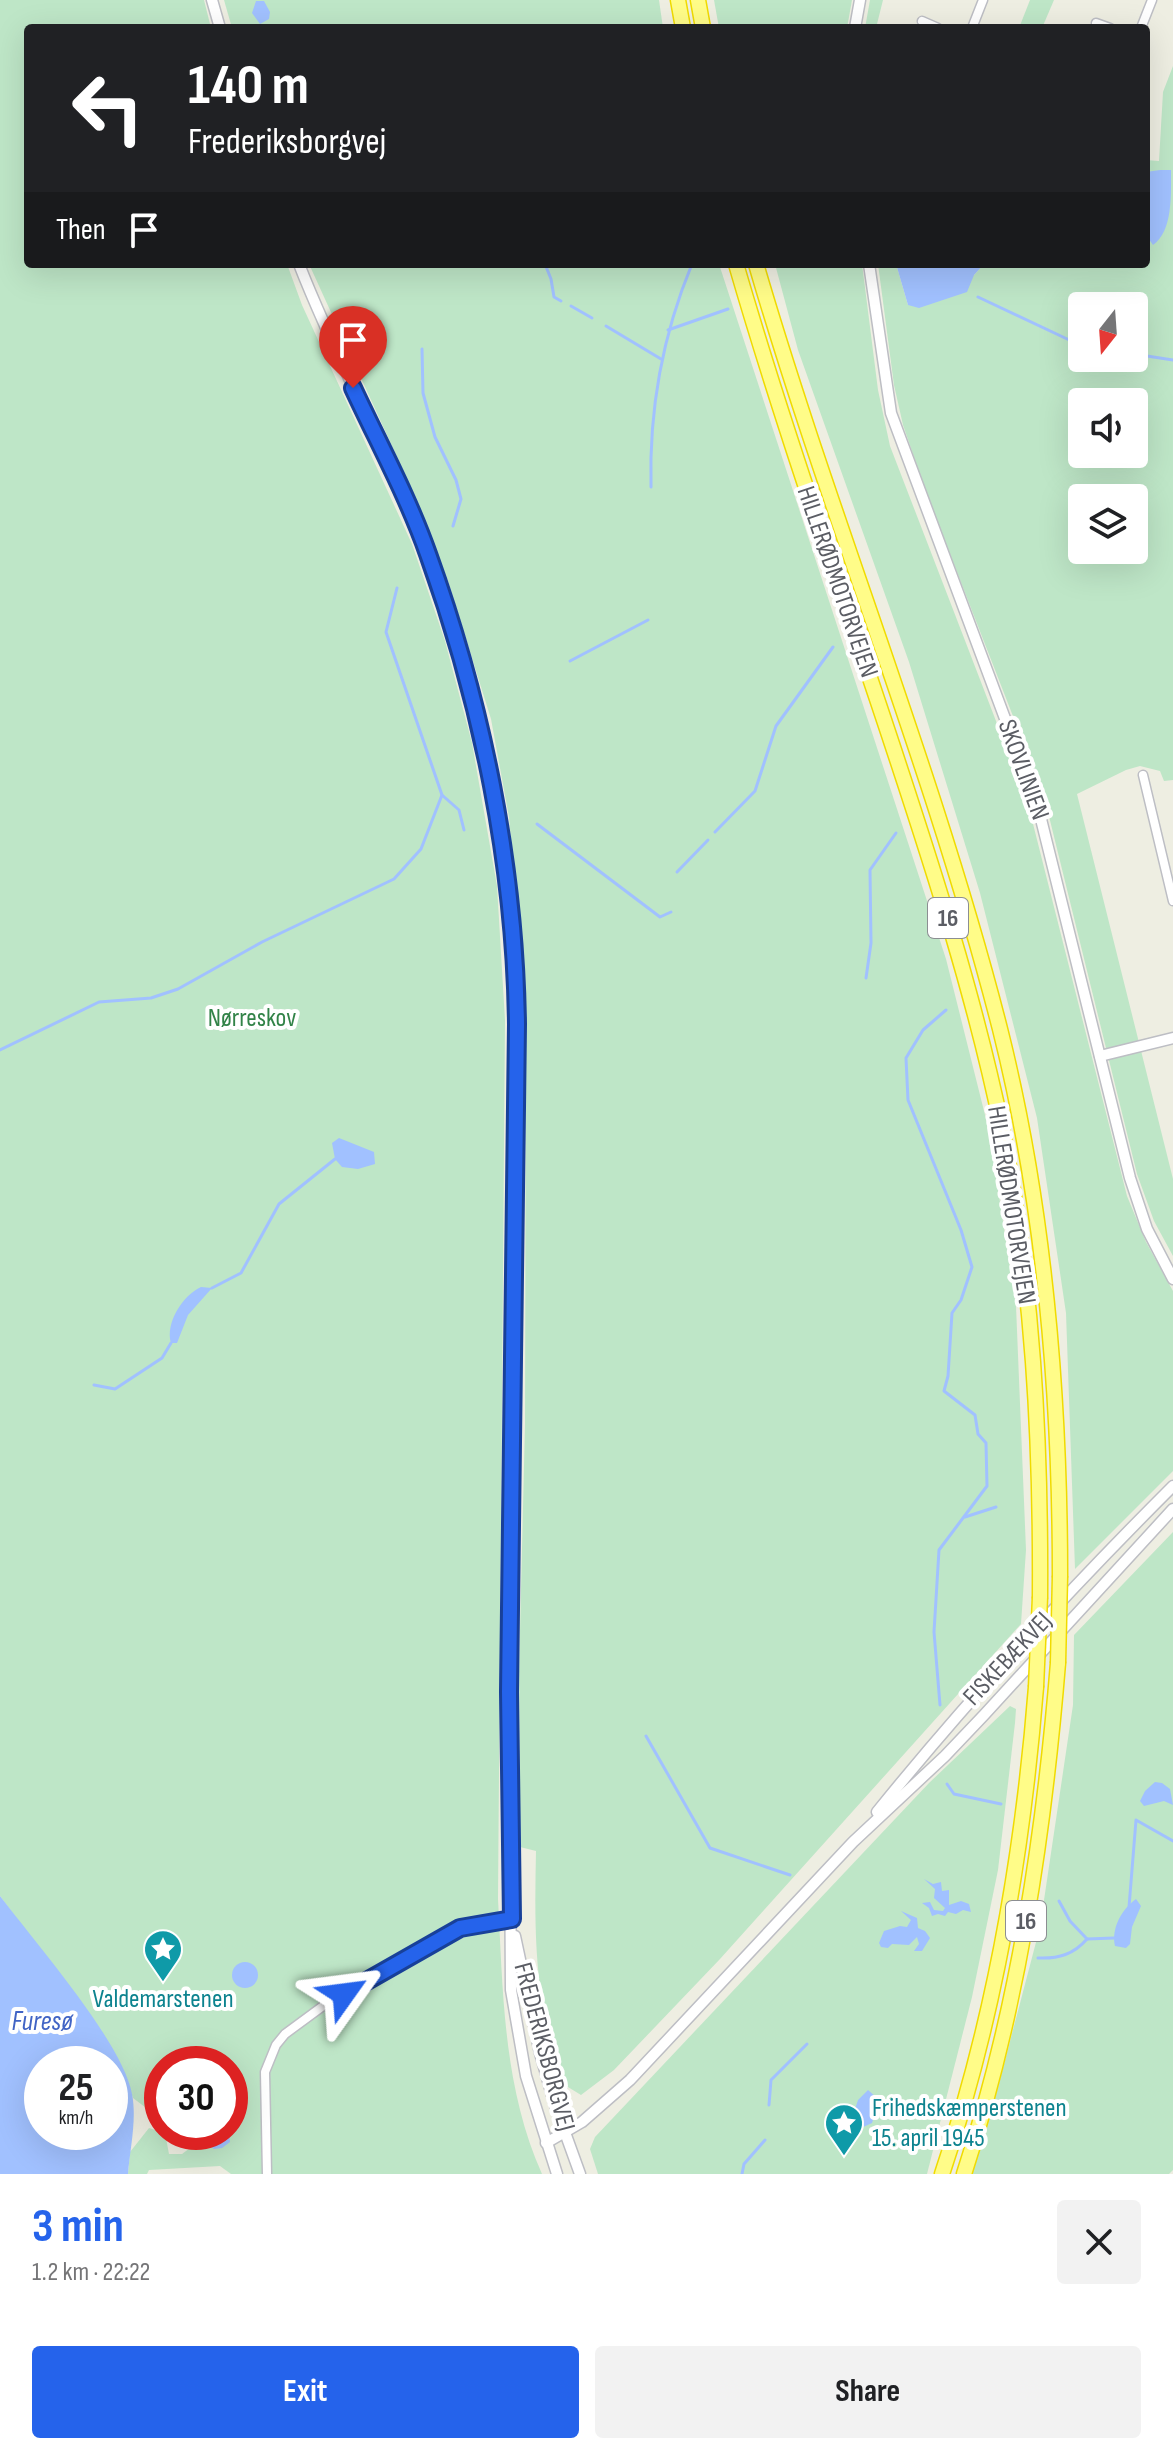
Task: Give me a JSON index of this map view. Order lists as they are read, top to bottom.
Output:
{
  "streets": {
    "highway": ["HILLERØDMOTORVEJEN", "16"],
    "street": ["SKOVLINIEN", "FISKEBÆKVEJ", "FREDERIKSBORGVEJ"]
  },
  "crossings": [
    ["FISKEBÆKVEJ", "FREDERIKSBORGVEJ"]
  ],
  "water": ["Furesø"],
  "parks": ["Nørreskov"],
  "places": {
    "place": ["Valdemarstenen", "Frihedskæmperstenen 15. april 1945"]
  },
  "north": "bottom",
  "page": {
    "turn": ["140 m", "Frederiksborgvej"],
    "then": "Then",
    "speed": "25 km/h",
    "limit": "30",
    "heading": ["3 min", "1.2 km · 22:22"],
    "buttons": ["Exit", "Share"]
  }
}
